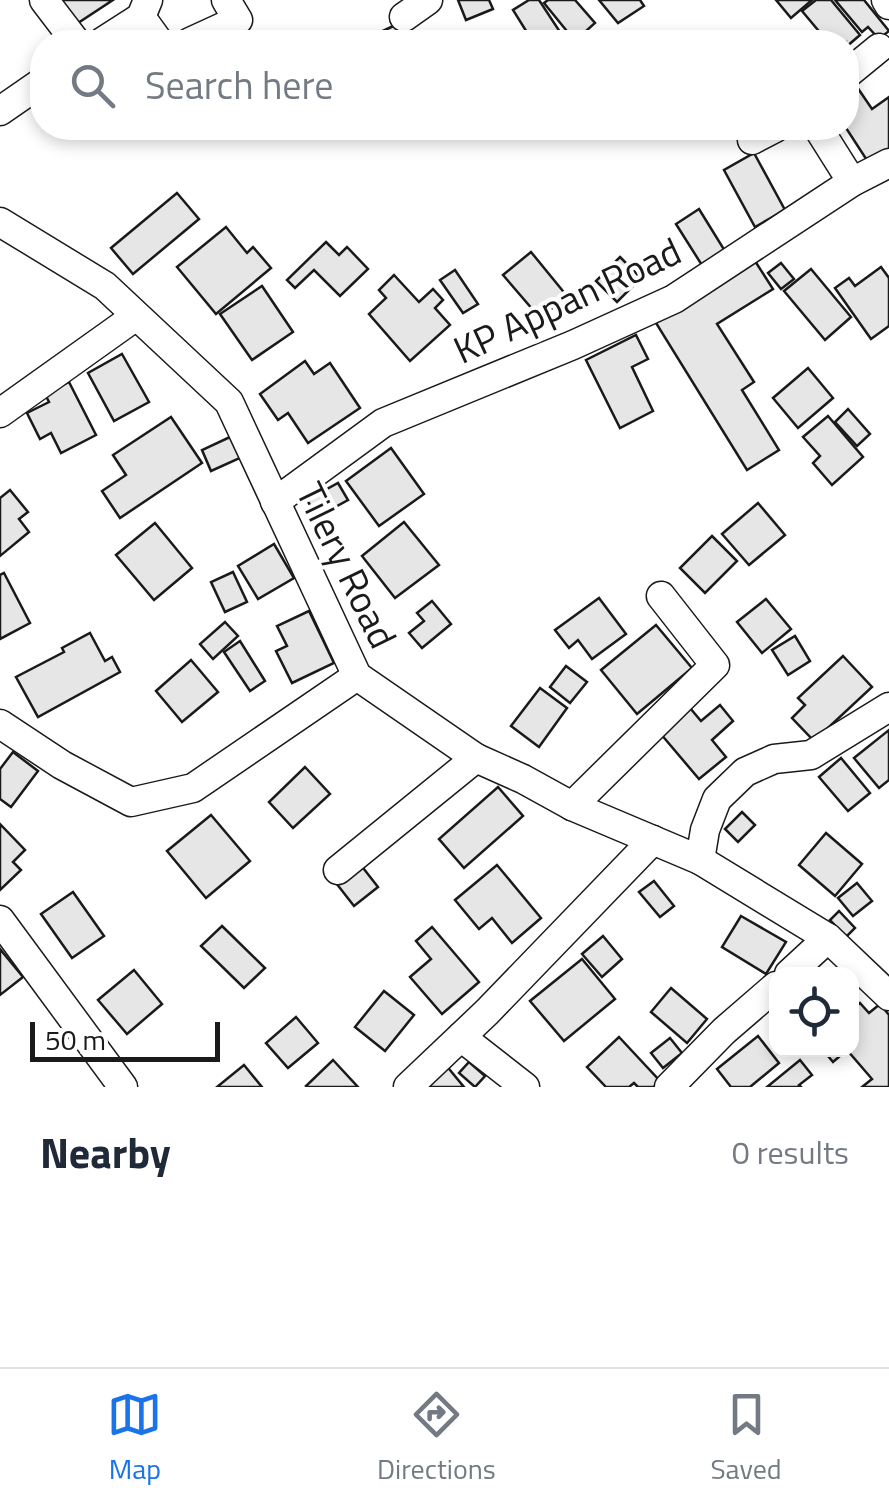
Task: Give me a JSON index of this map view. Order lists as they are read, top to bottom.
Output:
{
  "streets": {
    "street": ["KP Appan Road", "Tilery Road"]
  },
  "crossings": [
    ["KP Appan Road", "Tilery Road"]
  ],
  "scale_bar": "50 m",
  "page": {
    "search": "Search here",
    "scale": "50 m",
    "heading": ["Nearby", "0 results"],
    "nav": ["Map", "Directions", "Saved"]
  }
}
